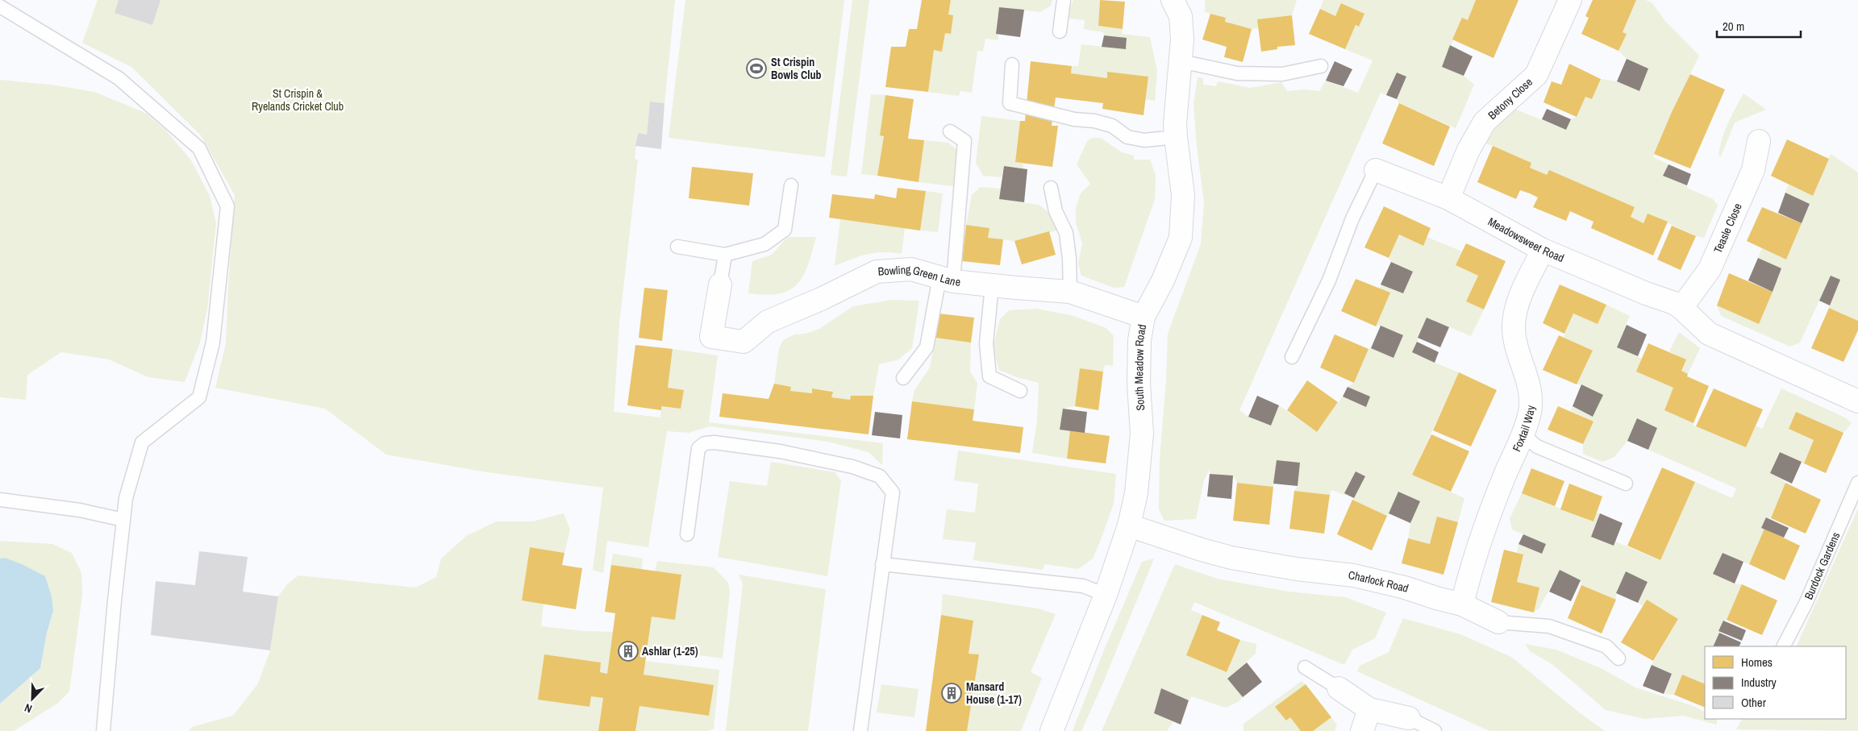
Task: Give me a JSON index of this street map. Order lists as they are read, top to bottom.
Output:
{
  "streets": {
    "street": [
      "Betony Close",
      "Teasle Close",
      "Meadowsweet Road",
      "Bowling Green Lane",
      "South Meadow Road",
      "Foxtail Way",
      "Charlock Road"
    ],
    "lane": ["Burdock Gardens"]
  },
  "crossings": [
    ["Betony Close", "Meadowsweet Road"],
    ["Teasle Close", "Meadowsweet Road"],
    ["Meadowsweet Road", "Foxtail Way"],
    ["Bowling Green Lane", "South Meadow Road"],
    ["South Meadow Road", "Charlock Road"],
    ["Foxtail Way", "Charlock Road"]
  ],
  "parks": ["St Crispin & Ryelands Cricket Club"],
  "places": {
    "sports": ["St Crispin Bowls Club"],
    "building": ["Ashlar (1-25)", "Mansard House (1-17)"]
  },
  "legend": ["Homes", "Industry", "Other"],
  "scale_bar": "20 m",
  "north": "bottom left"
}
